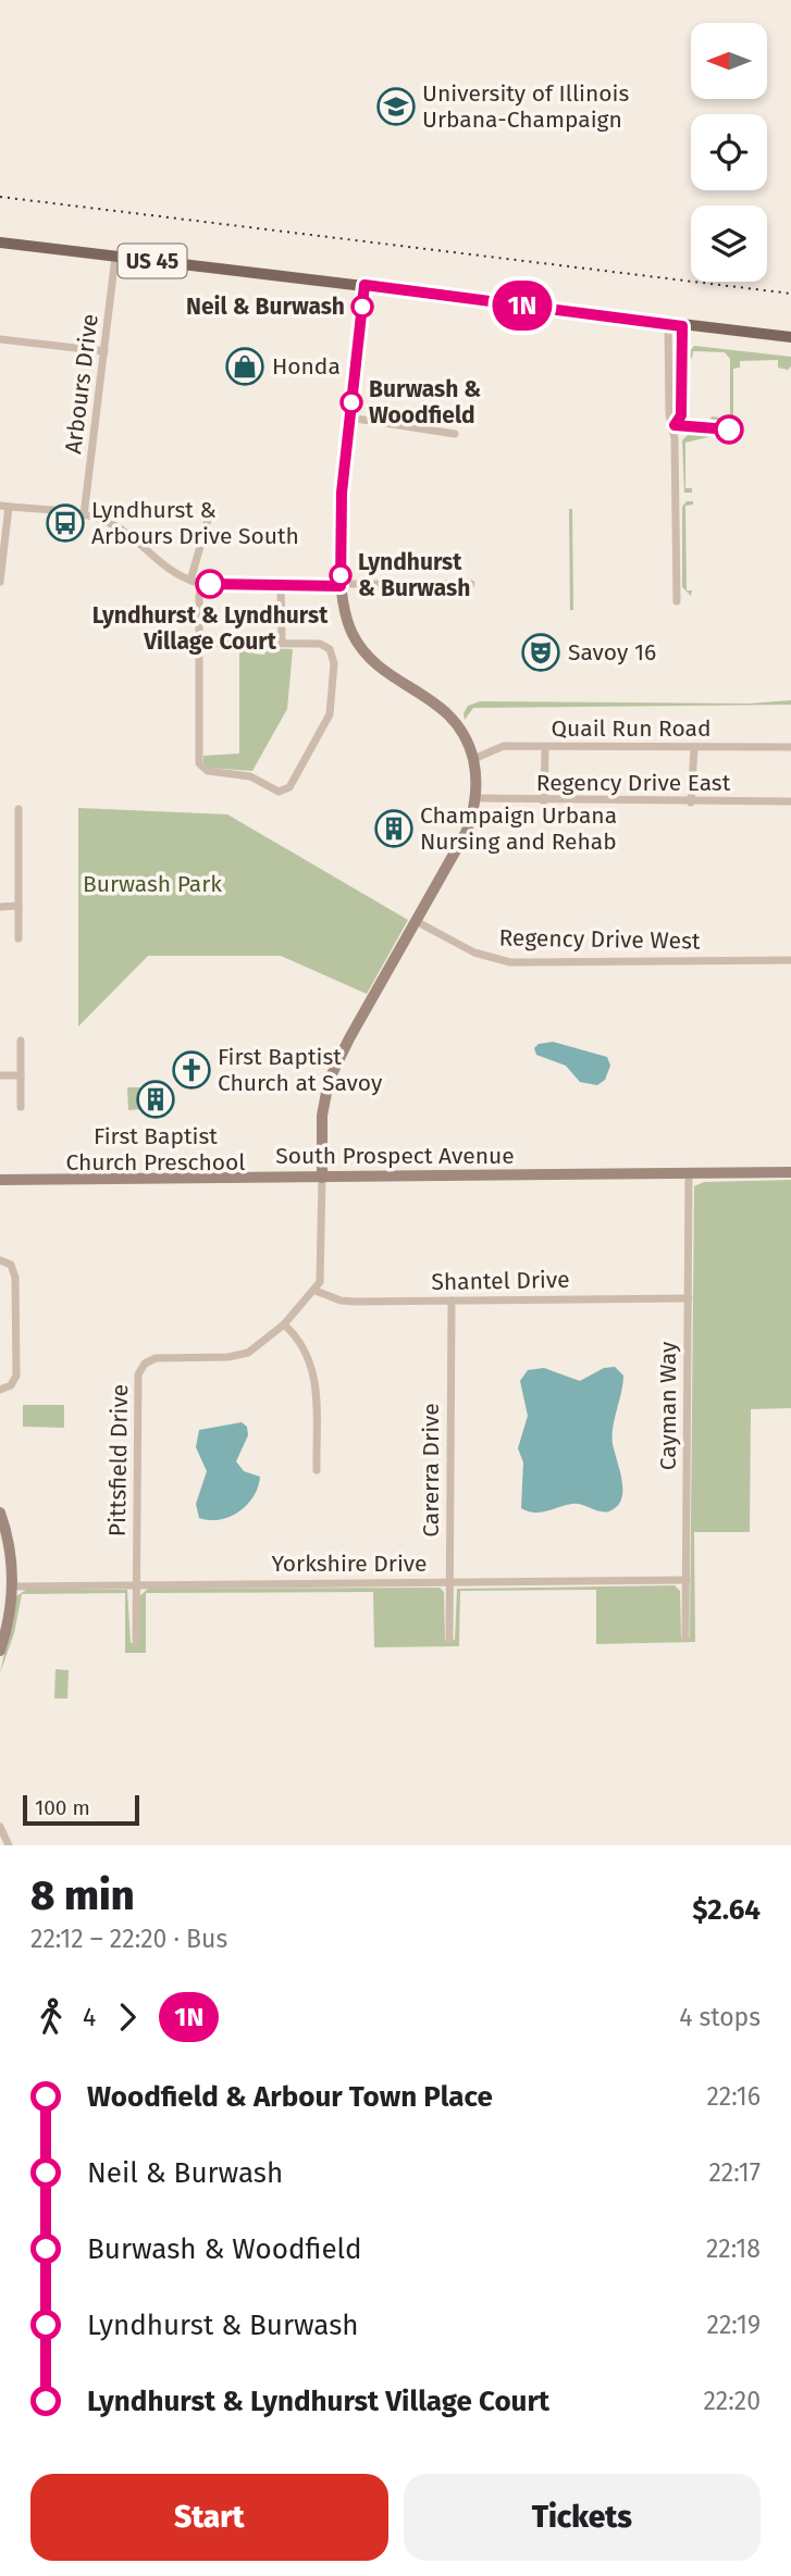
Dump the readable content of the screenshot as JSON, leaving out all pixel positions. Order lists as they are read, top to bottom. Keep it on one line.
{"streets":{"main road":["US 45"],"street":["Arbours Drive","Quail Run Road","Regency Drive East","Regency Drive West","South Prospect Avenue","Shantel Drive","Cayman Way","Pittsfield Drive","Carerra Drive","Yorkshire Drive"]},"crossings":[["US 45","Arbours Drive"],["South Prospect Avenue","Cayman Way"],["Shantel Drive","Cayman Way"],["Shantel Drive","Pittsfield Drive"],["Shantel Drive","Carerra Drive"],["Cayman Way","Yorkshire Drive"],["Pittsfield Drive","Yorkshire Drive"],["Carerra Drive","Yorkshire Drive"]],"parks":["Burwash Park"],"places":{"school or university":["University of Illinois Urbana-Champaign"],"other":["Neil & Burwash","Burwash & Woodfield","Lyndhurst & Burwash","Lyndhurst & Lyndhurst Village Court"],"shop":["Honda"],"bus stop":["Lyndhurst & Arbours Drive South"],"theatre":["Savoy 16"],"building":["Champaign Urbana Nursing and Rehab","First Baptist Church Preschool"],"church":["First Baptist Church at Savoy"]},"lines":["bus line 1N"],"scale_bar":"100 m","north":"left","page":{"on_map":"1N","scale":"100 m","heading":["8 min","22:12 – 22:20 · Bus","$2.64"],"legs":["4","1N","4 stops"],"list":[{"name":"Woodfield & Arbour Town Place","value":"22:16"},{"name":"Neil & Burwash","value":"22:17"},{"name":"Burwash & Woodfield","value":"22:18"},{"name":"Lyndhurst & Burwash","value":"22:19"},{"name":"Lyndhurst & Lyndhurst Village Court","value":"22:20"}],"buttons":["Start","Tickets"]}}
